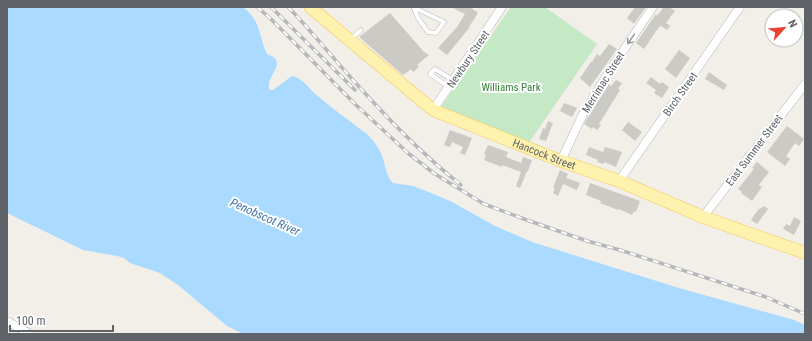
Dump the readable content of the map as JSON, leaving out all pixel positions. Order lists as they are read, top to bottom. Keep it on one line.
{"streets":{"main road":["Hancock Street"],"street":["Newbury Street","Merrimac Street","Birch Street","East Summer Street"]},"crossings":[["Newbury Street","Hancock Street"],["Merrimac Street","Hancock Street"],["Birch Street","Hancock Street"],["East Summer Street","Hancock Street"]],"one_way":["Merrimac Street"],"water":["Penobscot River"],"parks":["Williams Park"],"scale_bar":"100 m","north":"top right"}
